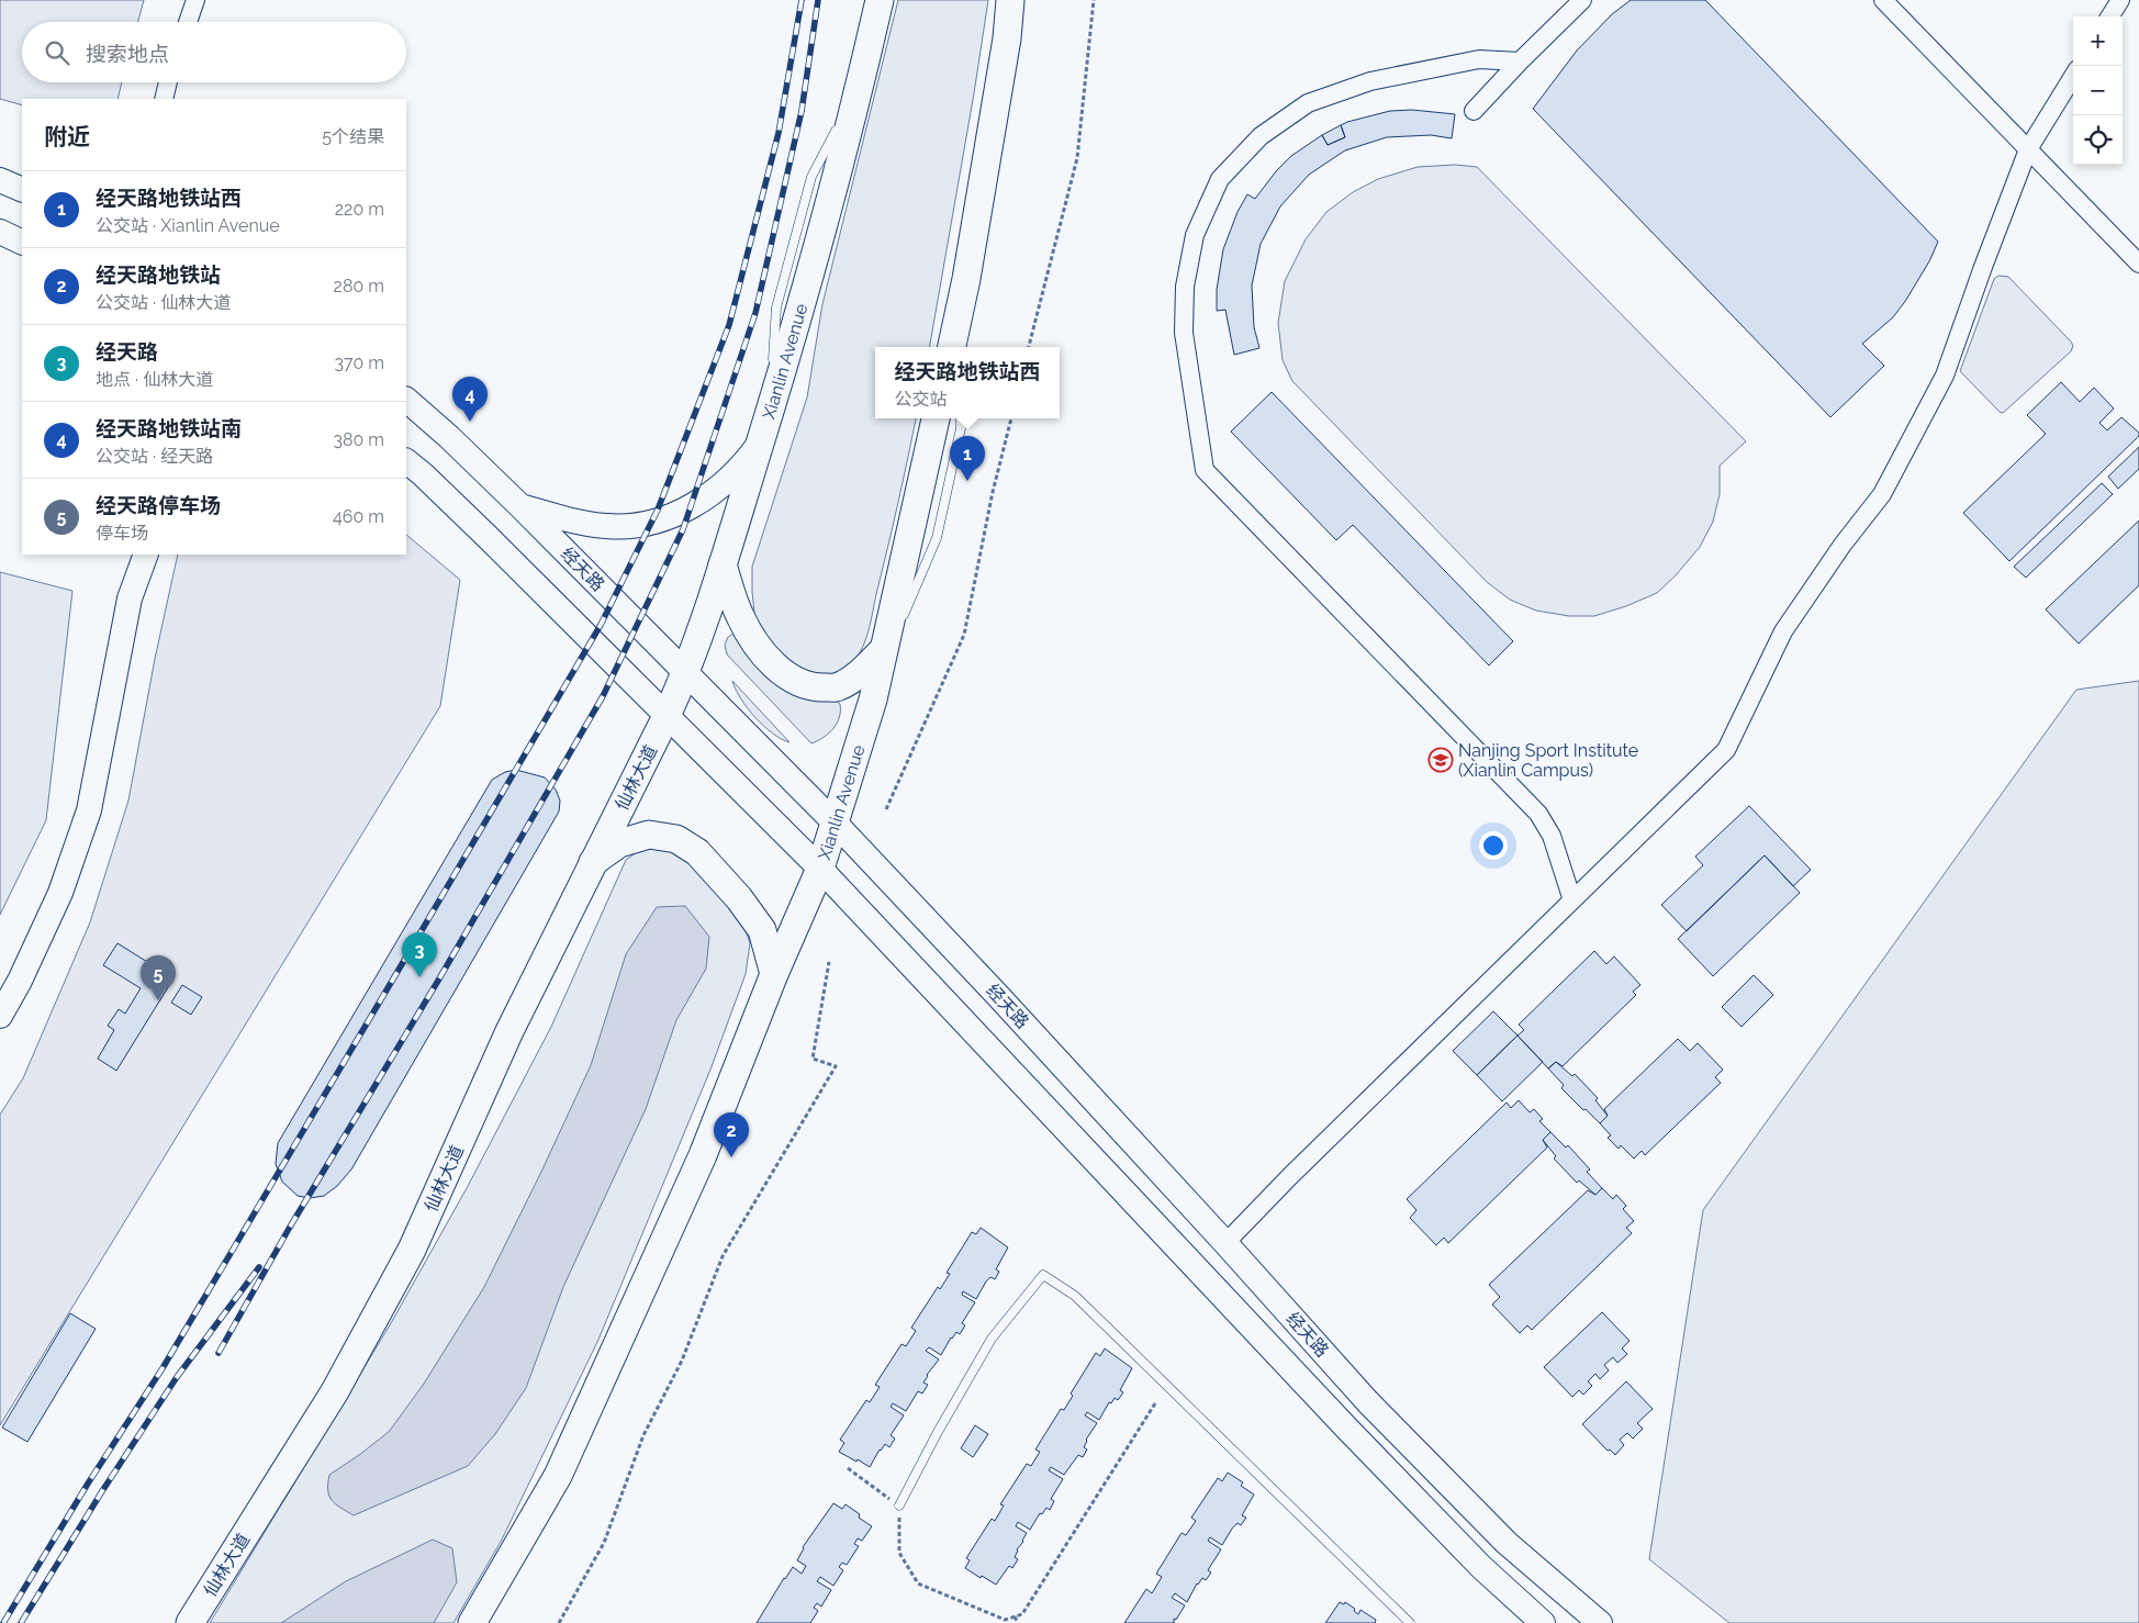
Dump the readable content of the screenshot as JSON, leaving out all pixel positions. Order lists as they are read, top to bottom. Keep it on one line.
{"streets":{"main road":["Xianlin Avenue","经天路","仙林大道"]},"crossings":[["Xianlin Avenue","经天路"],["Xianlin Avenue","仙林大道"],["经天路","仙林大道"]],"places":{"school or university":["Nanjing Sport Institute (Xianlin Campus)"]},"page":{"map_buttons":["+","−"],"search":"搜索地点","heading":["附近","5个结果"],"list":[{"mark":"1","name":"经天路地铁站西","note":"公交站 · Xianlin Avenue","value":"220 m"},{"mark":"2","name":"经天路地铁站","note":"公交站 · 仙林大道","value":"280 m"},{"mark":"3","name":"经天路","note":"地点 · 仙林大道","value":"370 m"},{"mark":"4","name":"经天路地铁站南","note":"公交站 · 经天路","value":"380 m"},{"mark":"5","name":"经天路停车场","note":"停车场","value":"460 m"}],"popup":["经天路地铁站西","公交站"],"pins":["4","1","3","5","2"]}}
